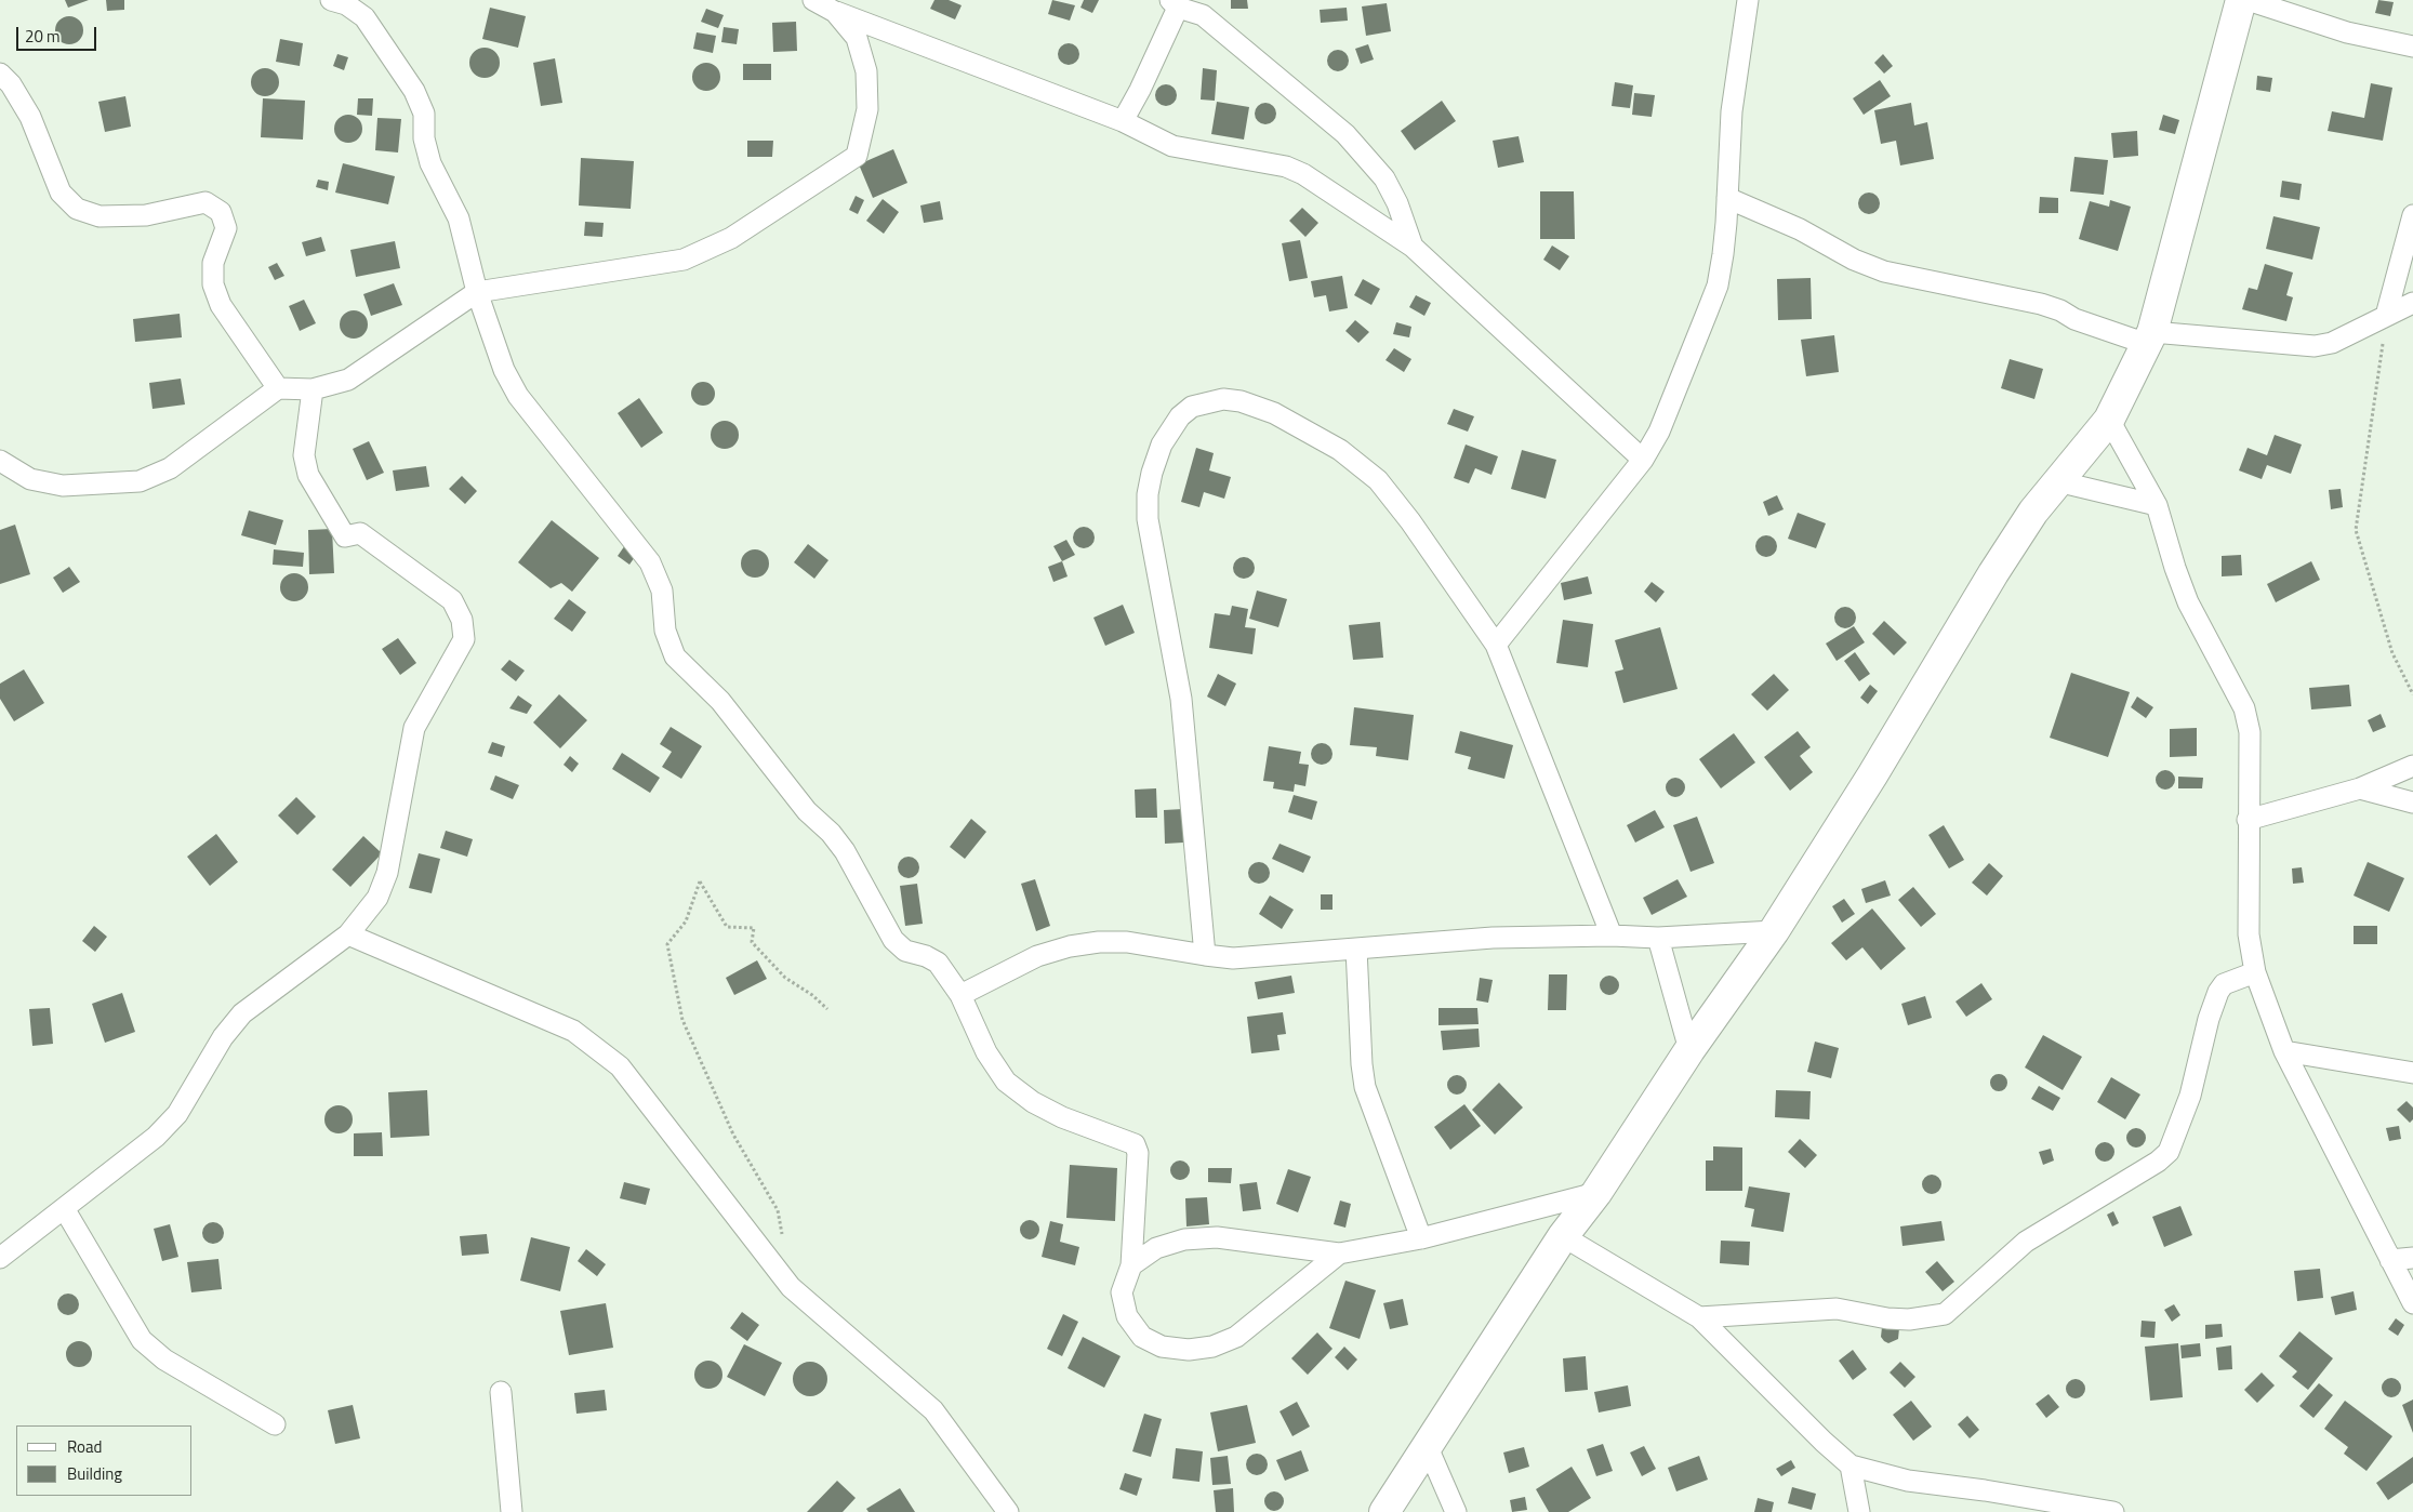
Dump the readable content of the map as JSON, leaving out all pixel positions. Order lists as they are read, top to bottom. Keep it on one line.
{"legend":["Road","Building"],"scale_bar":"20 m"}
